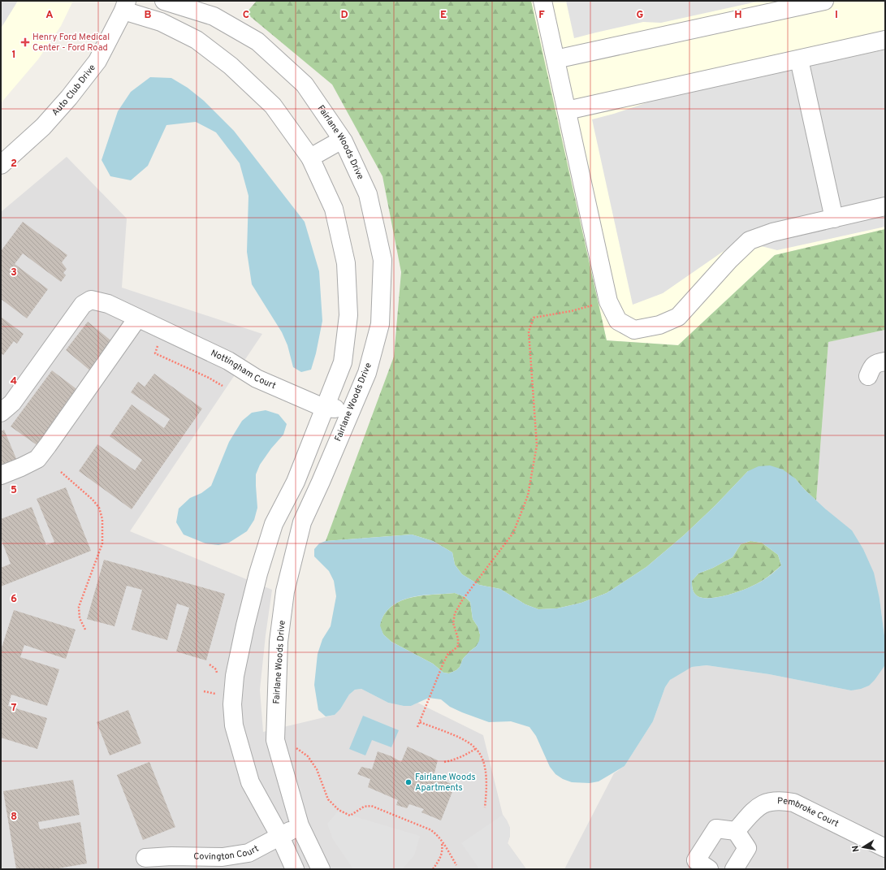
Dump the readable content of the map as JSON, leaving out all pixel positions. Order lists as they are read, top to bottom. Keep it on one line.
{"streets":{"street":["Auto Club Drive","Fairlane Woods Drive","Nottingham Court","Pembroke Court","Covington Court"]},"crossings":[["Fairlane Woods Drive","Nottingham Court"],["Fairlane Woods Drive","Covington Court"]],"places":{"health":["Henry Ford Medical Center - Ford Road"],"other":["Fairlane Woods Apartments"]},"north":"left","grid":{"columns":["A","B","C","D","E","F","G","H","I"],"rows":["1","2","3","4","5","6","7","8"]}}
